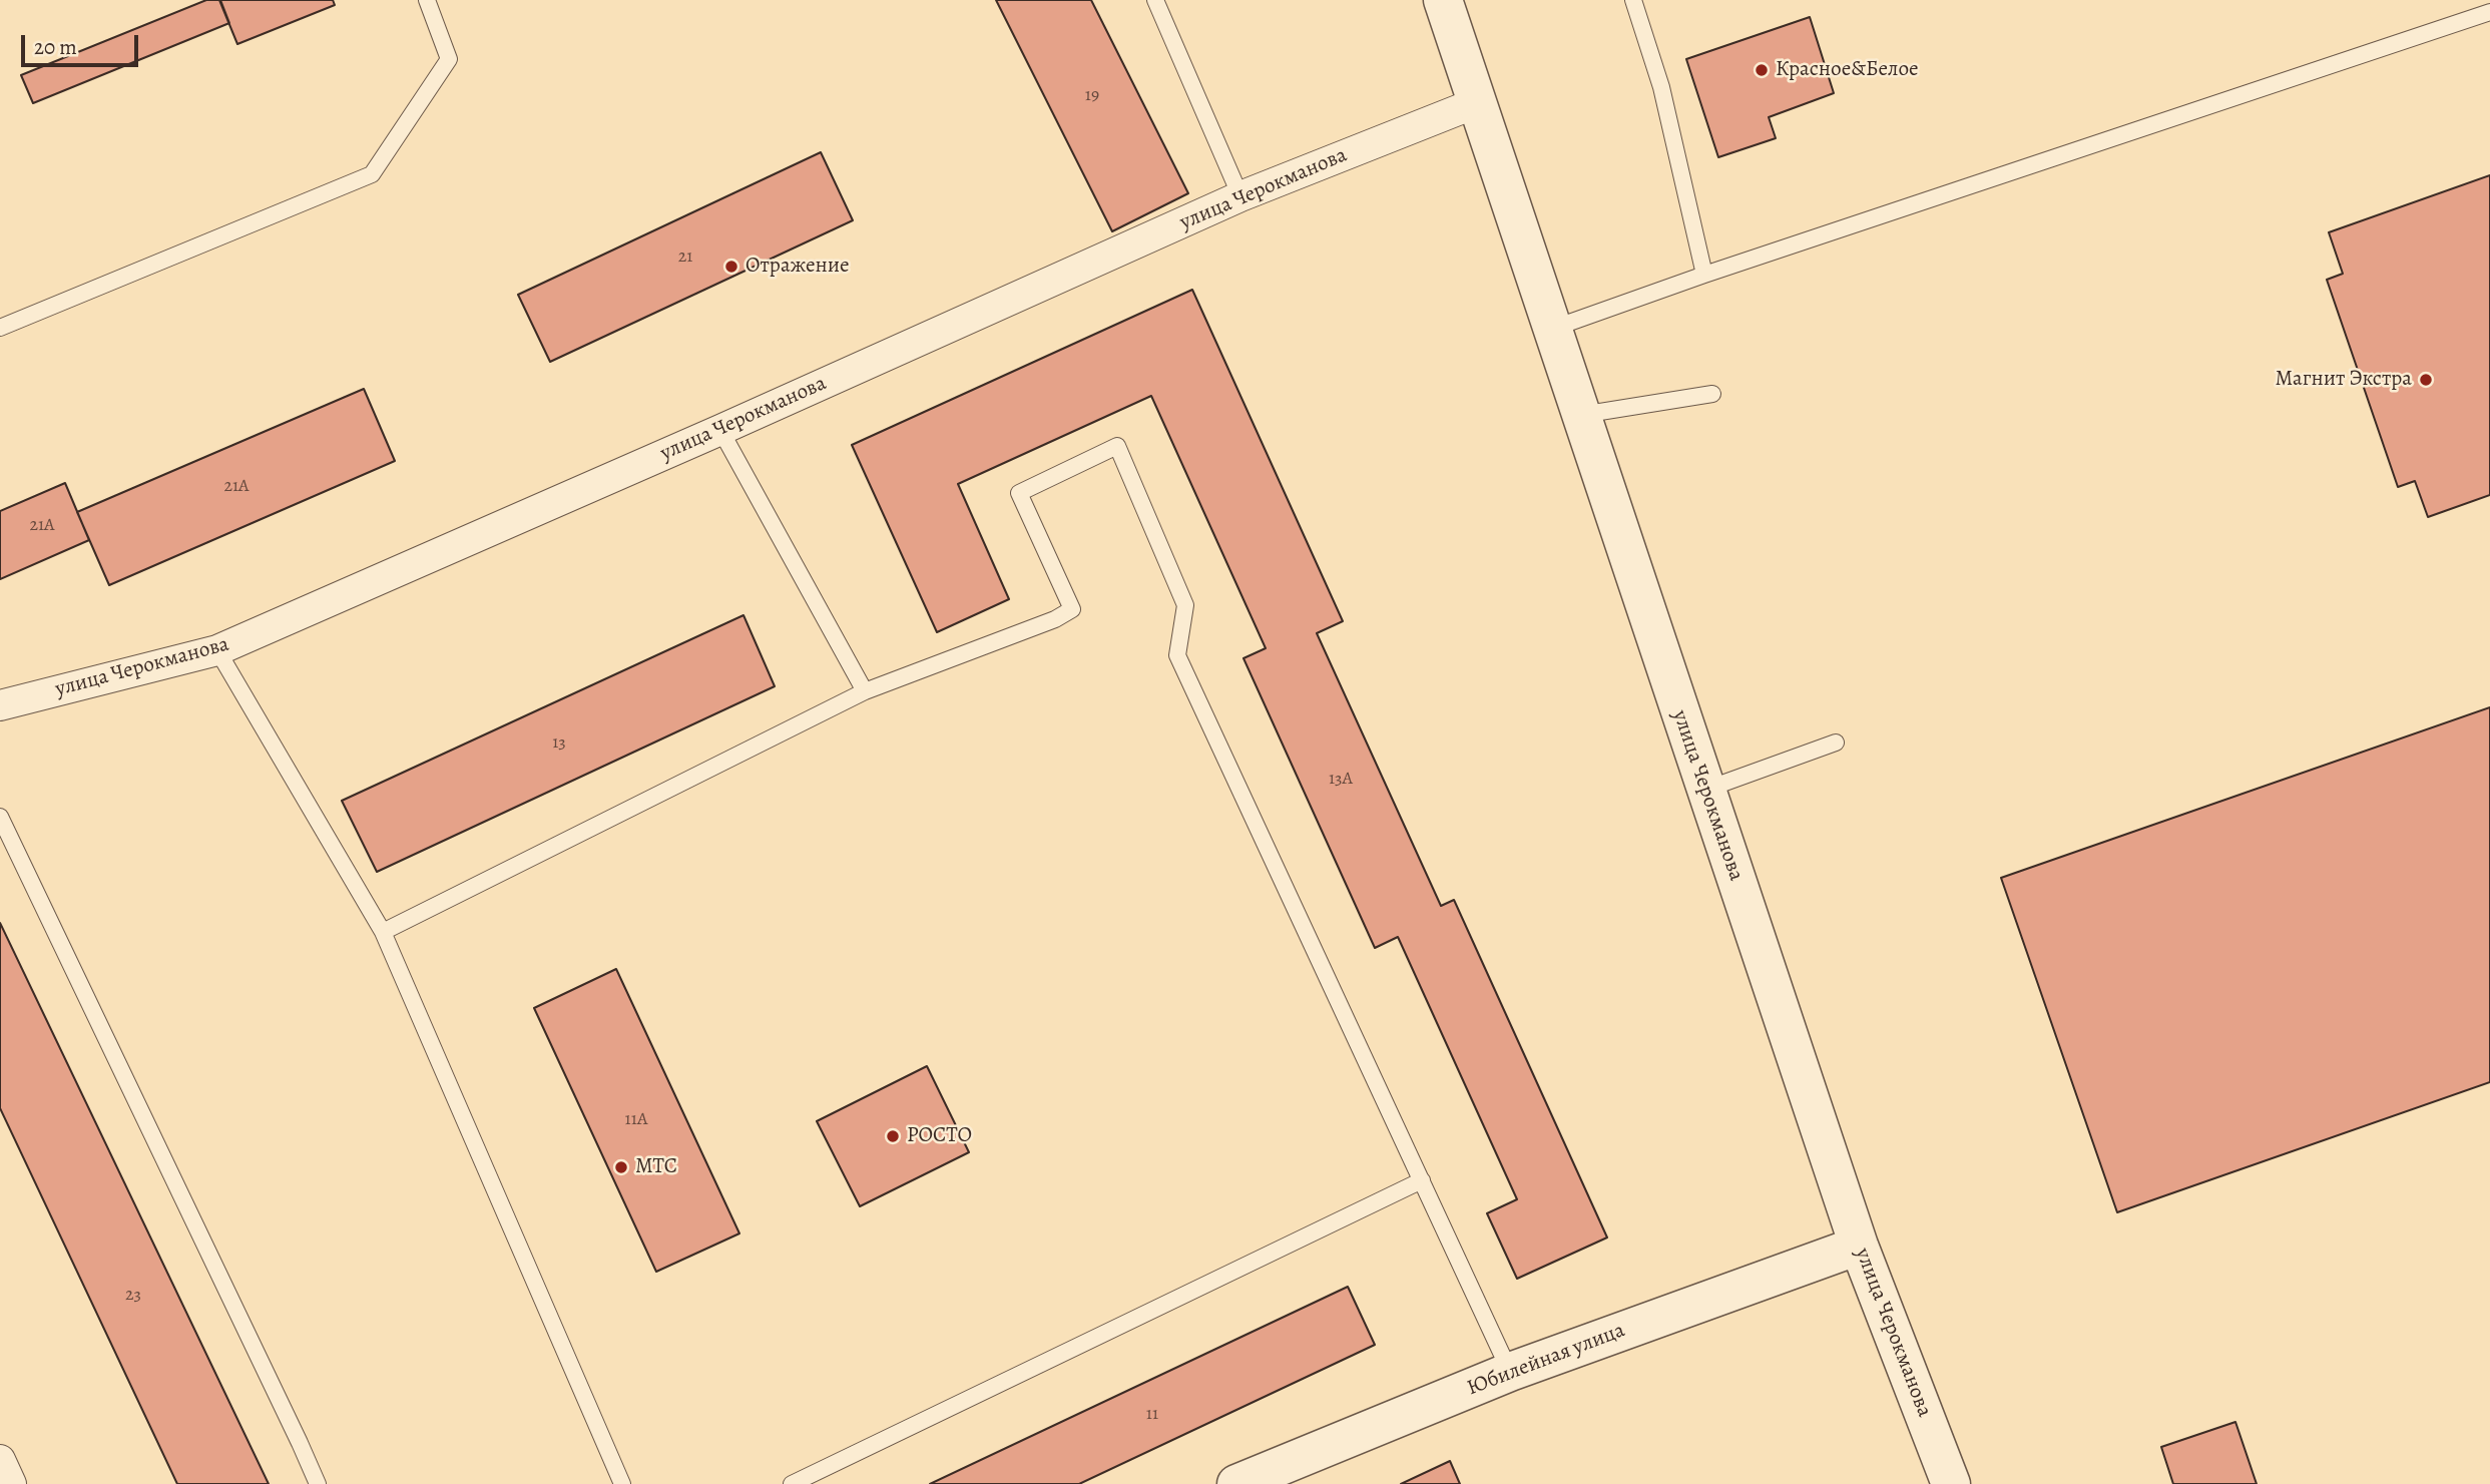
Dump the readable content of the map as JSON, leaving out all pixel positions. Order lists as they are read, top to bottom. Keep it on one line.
{"streets":{"street":["улица Черокманова","Юбилейная улица"]},"crossings":[["улица Черокманова","Юбилейная улица"]],"places":["Красное&Белое","Отражение","Магнит Экстра","РОСТО","МТС"],"house_numbers":["19","21","21А","21А","13","13А","11А","23","11"],"scale_bar":"20 m"}
